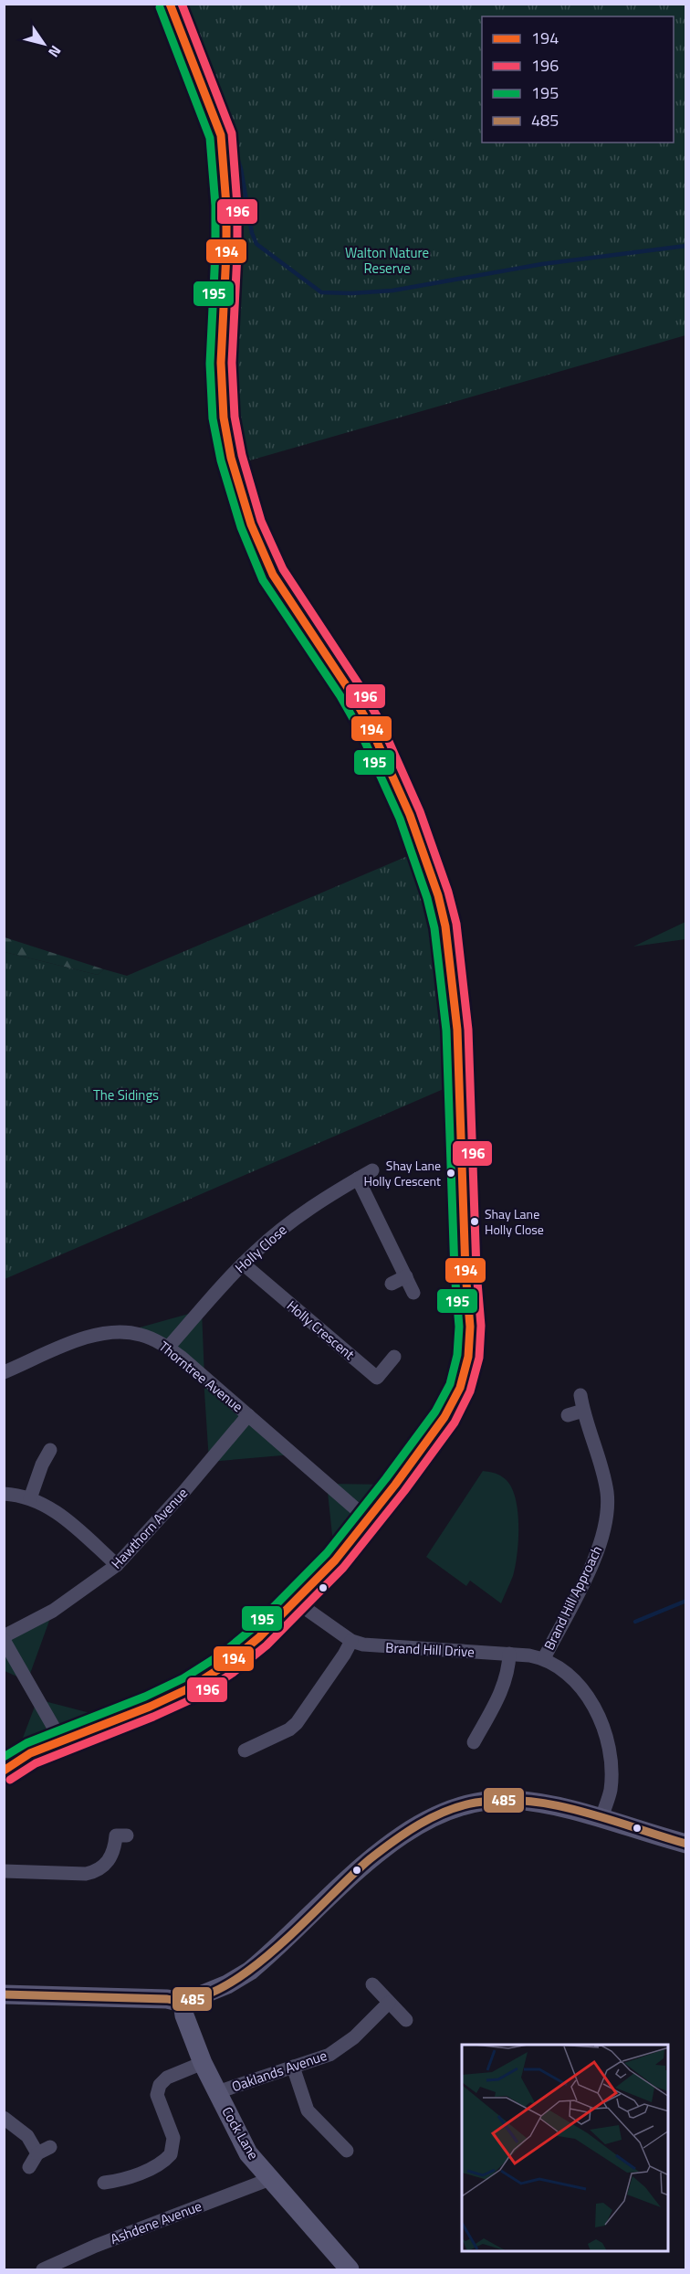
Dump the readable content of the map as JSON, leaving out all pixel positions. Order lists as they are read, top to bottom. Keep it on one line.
{"streets":{"main road":["Cock Lane"],"street":["Holly Close","Holly Crescent","Thorntree Avenue","Hawthorn Avenue","Brand Hill Approach","Brand Hill Drive","Oaklands Avenue","Ashdene Avenue"]},"crossings":[["Holly Close","Holly Crescent"],["Holly Close","Thorntree Avenue"],["Thorntree Avenue","Hawthorn Avenue"],["Brand Hill Approach","Brand Hill Drive"],["Oaklands Avenue","Cock Lane"],["Cock Lane","Ashdene Avenue"]],"parks":["Walton Nature Reserve","The Sidings"],"places":["Shay Lane Holly Crescent","Shay Lane Holly Close"],"lines":["transit line 194","transit line 196","transit line 195","transit line 485"],"legend":["194","196","195","485"],"north":"bottom right"}
